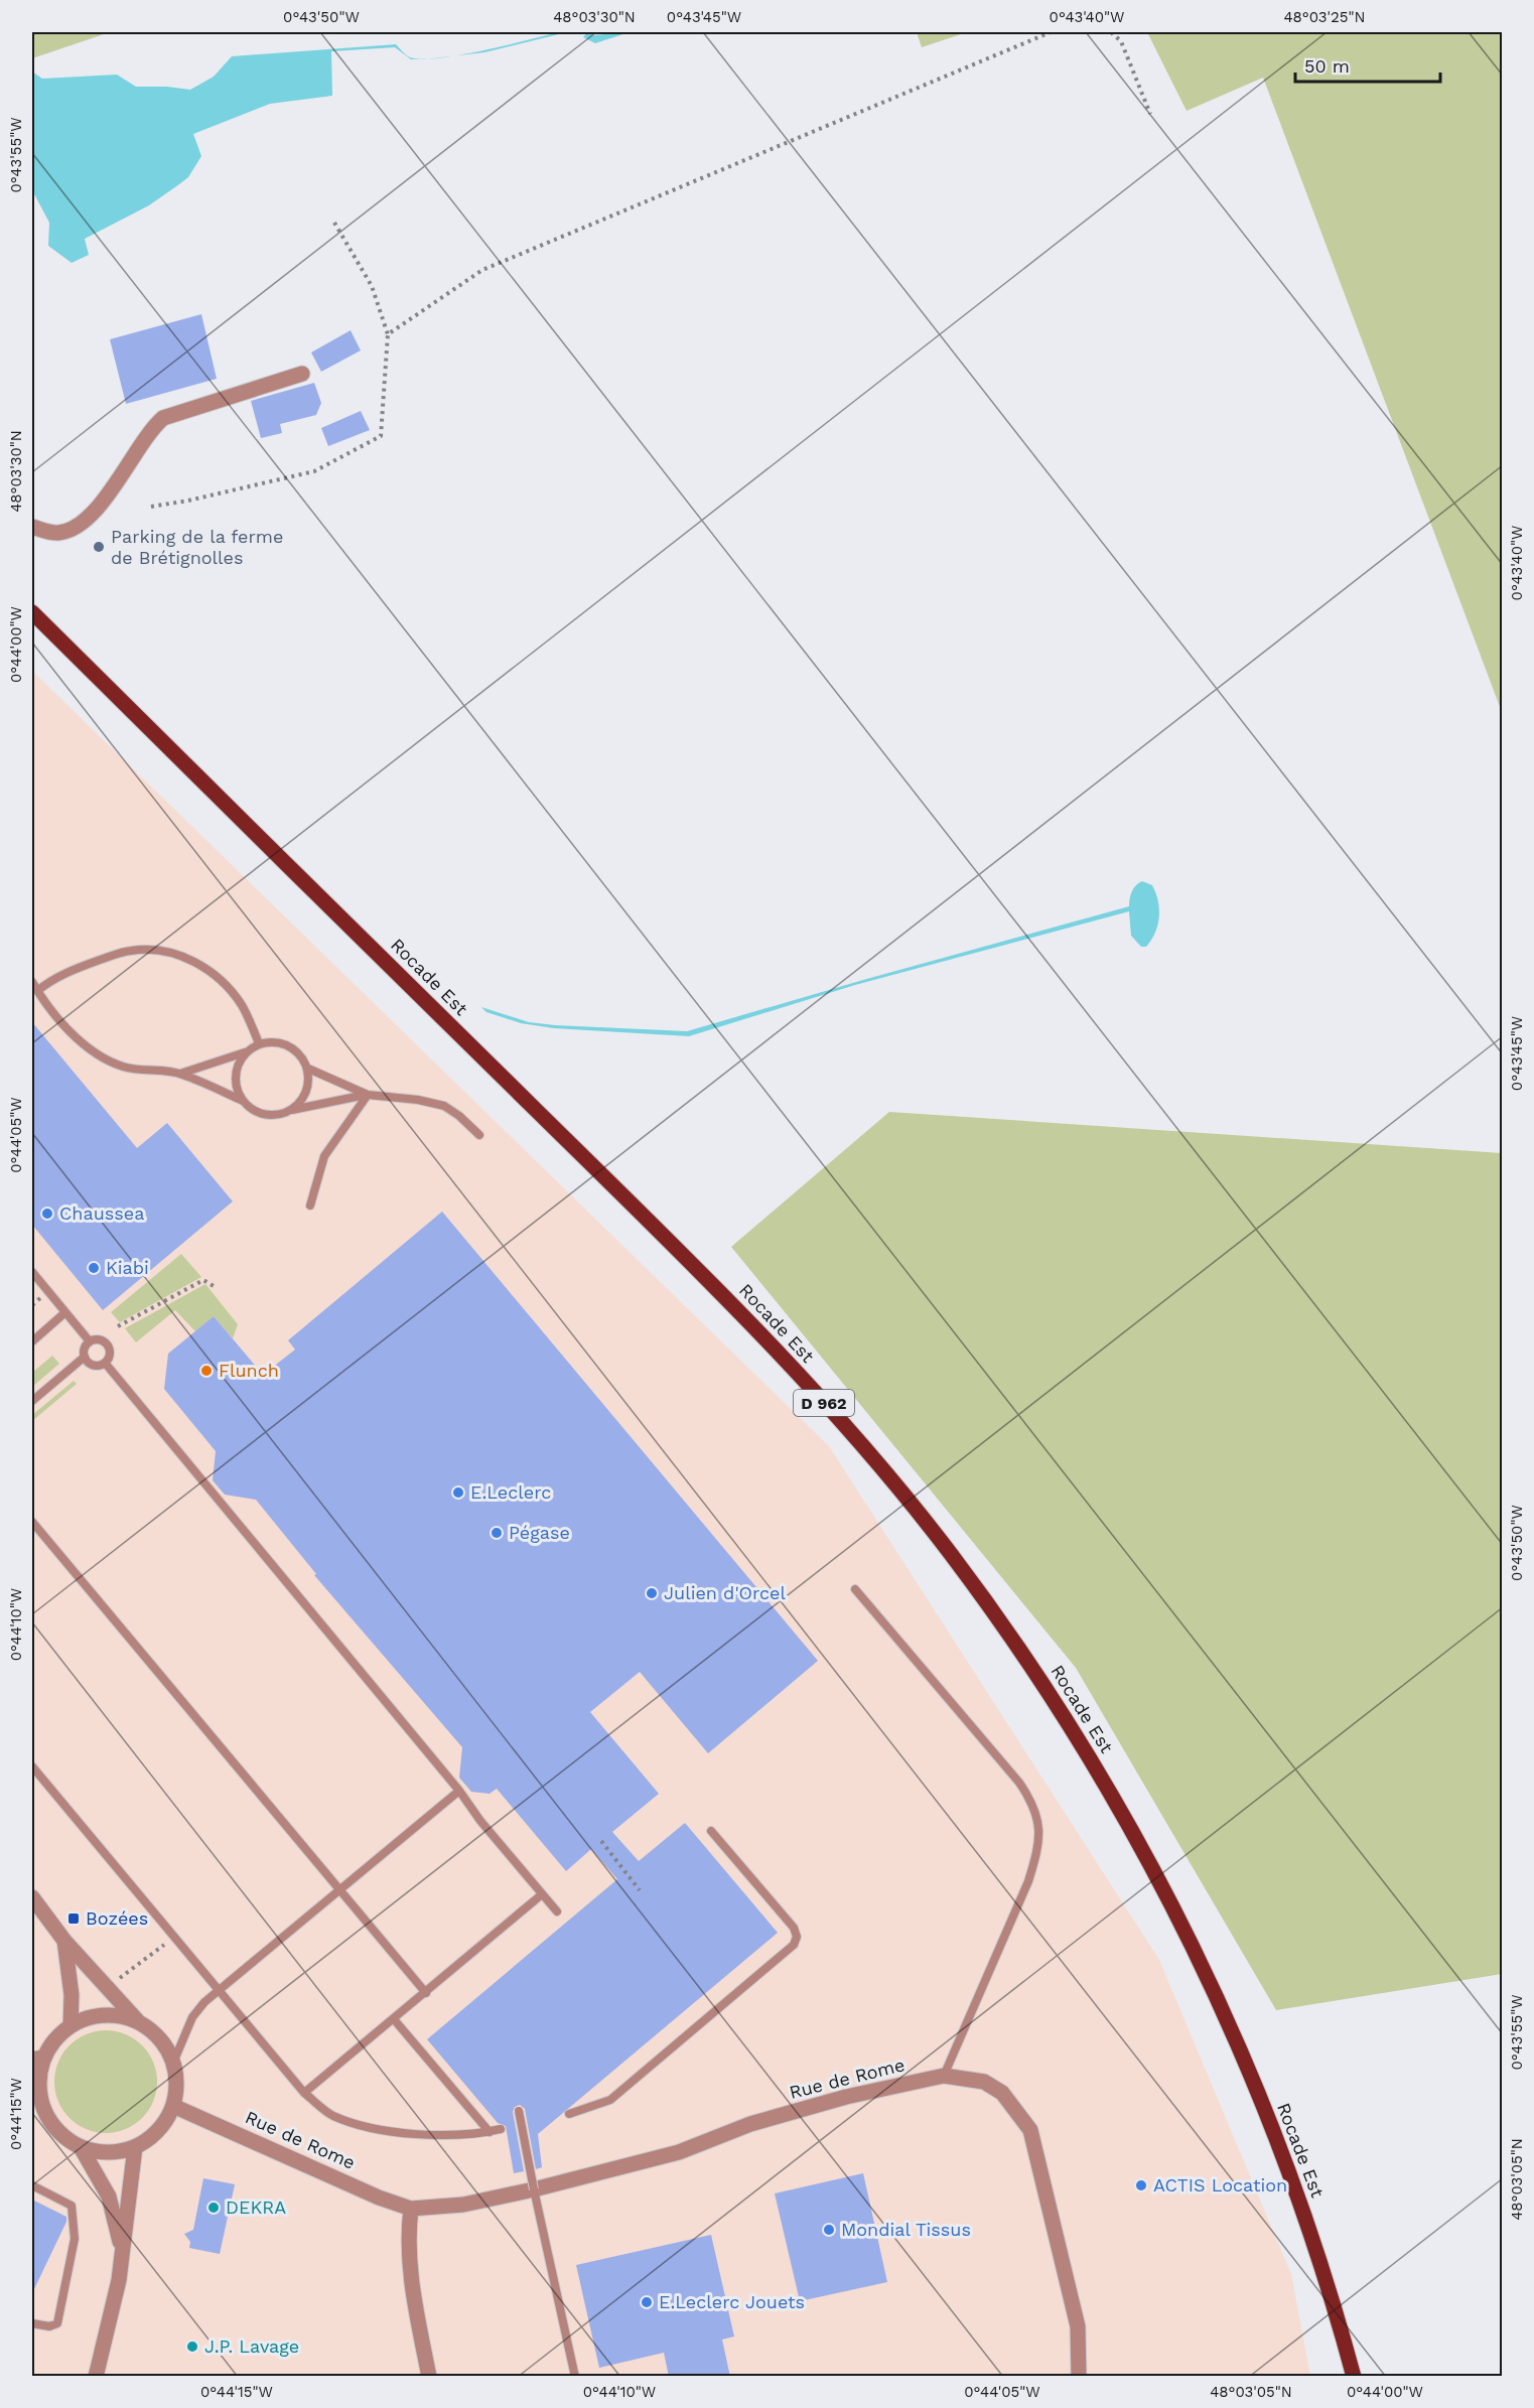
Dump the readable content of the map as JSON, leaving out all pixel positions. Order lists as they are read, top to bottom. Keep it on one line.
{"streets":{"main road":["Rocade Est","D 962"],"street":["Rue de Rome"]},"places":{"other":["Parking de la ferme de Brétignolles","Chaussea","Kiabi","Flunch","E.Leclerc","Pégase","Julien d'Orcel","ACTIS Location","DEKRA","Mondial Tissus","E.Leclerc Jouets","J.P. Lavage"],"transit":["Bozées"]},"scale_bar":"50 m","coordinates":["0°43'50\"W","48°03'30\"N","0°43'45\"W","0°43'40\"W","48°03'25\"N","0°43'55\"W","0°44'00\"W","0°44'05\"W","0°44'10\"W","0°44'15\"W","48°03'05\"N"]}
